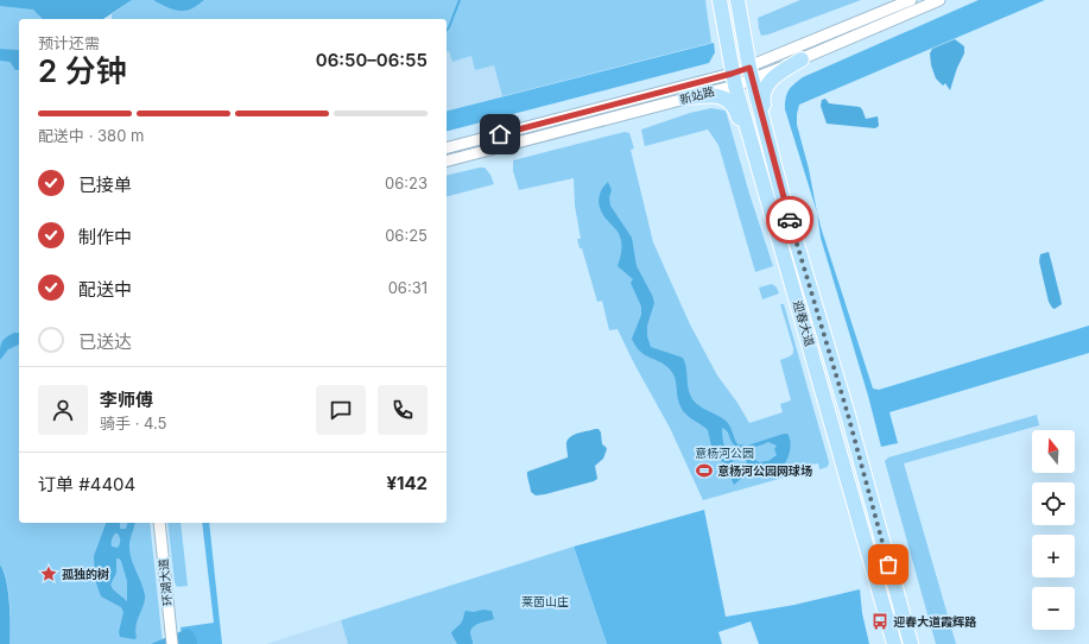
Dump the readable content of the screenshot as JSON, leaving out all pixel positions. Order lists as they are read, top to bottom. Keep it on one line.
{"streets":{"main road":["迎春大道"],"street":["新站路","环湖大道"]},"crossings":[["新站路","迎春大道"]],"parks":["意杨河公园","莱茵山庄"],"places":{"sports":["意杨河公园网球场"],"place":["孤独的树"],"bus stop":["迎春大道霞辉路"]},"north":"top","page":{"heading":["2 分钟","预计还需","06:50–06:55"],"panel":["李师傅","骑手 · 4.5","订单 #4404","¥142"],"bar":"配送中 · 380 m","list":[["已接单","06:23"],["制作中","06:25"],["配送中","06:31"],"已送达"],"map_buttons":["+","−"]}}
